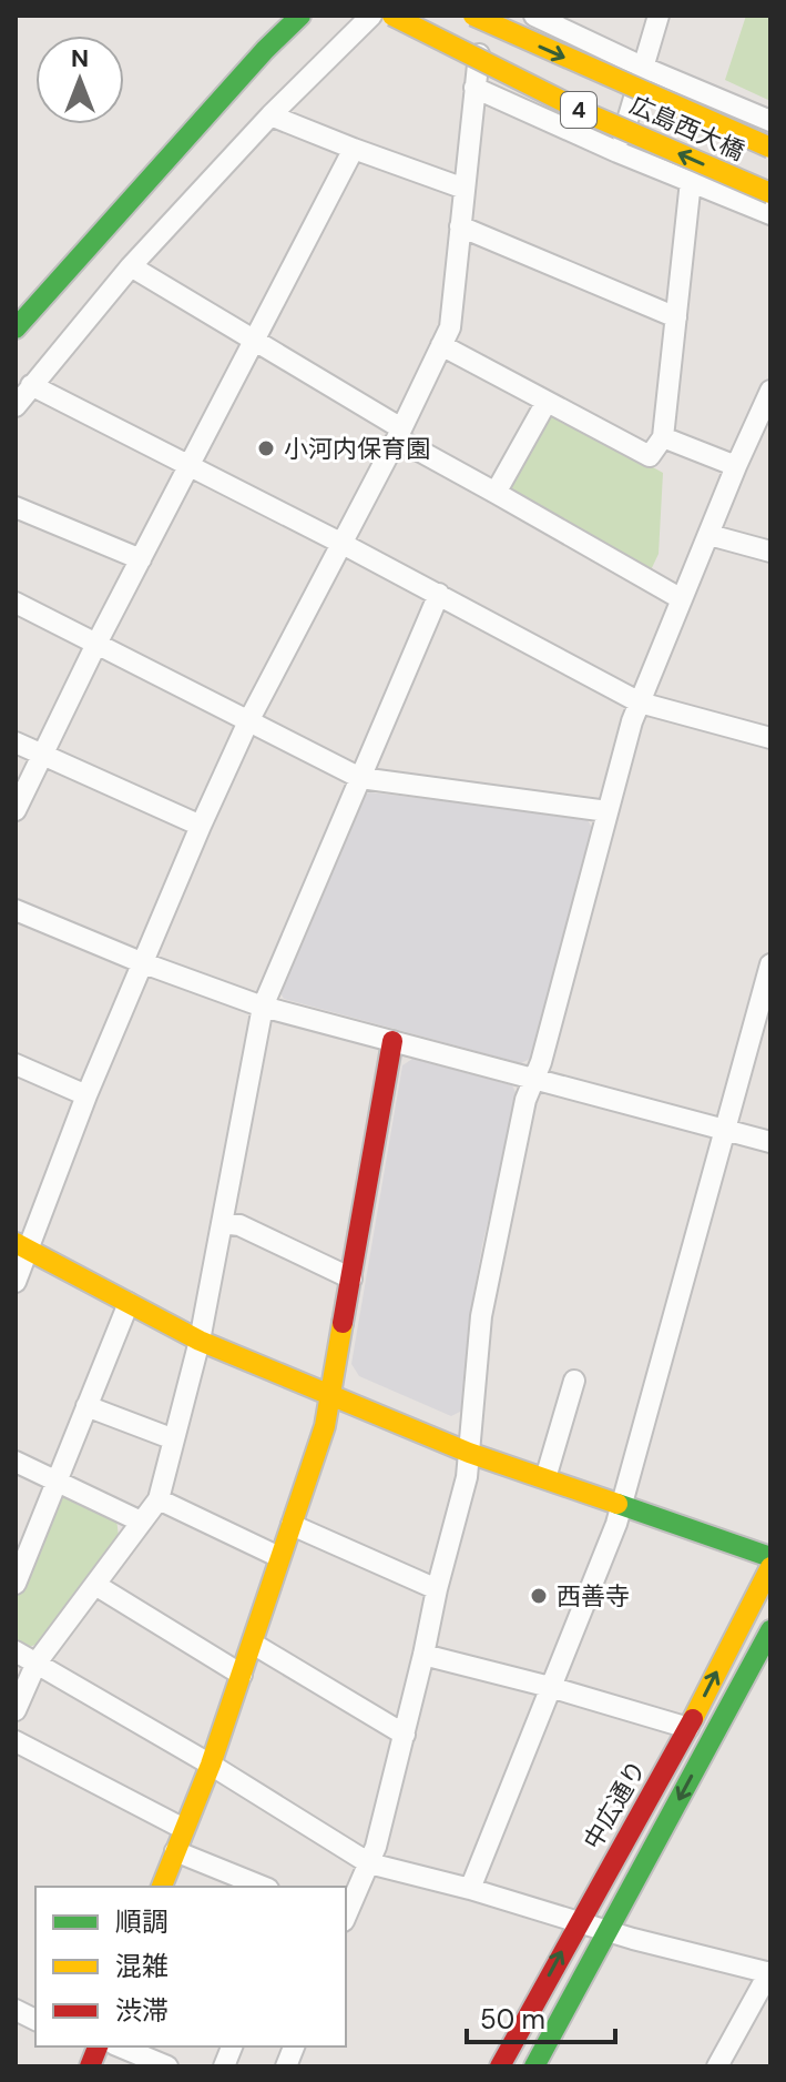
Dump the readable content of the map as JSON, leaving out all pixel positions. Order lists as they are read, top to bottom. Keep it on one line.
{"streets":{"main road":["4","広島西大橋","中広通り"]},"places":["小河内保育園","西善寺"],"legend":["順調","混雑","渋滞"],"scale_bar":"50 m","north":"top"}
